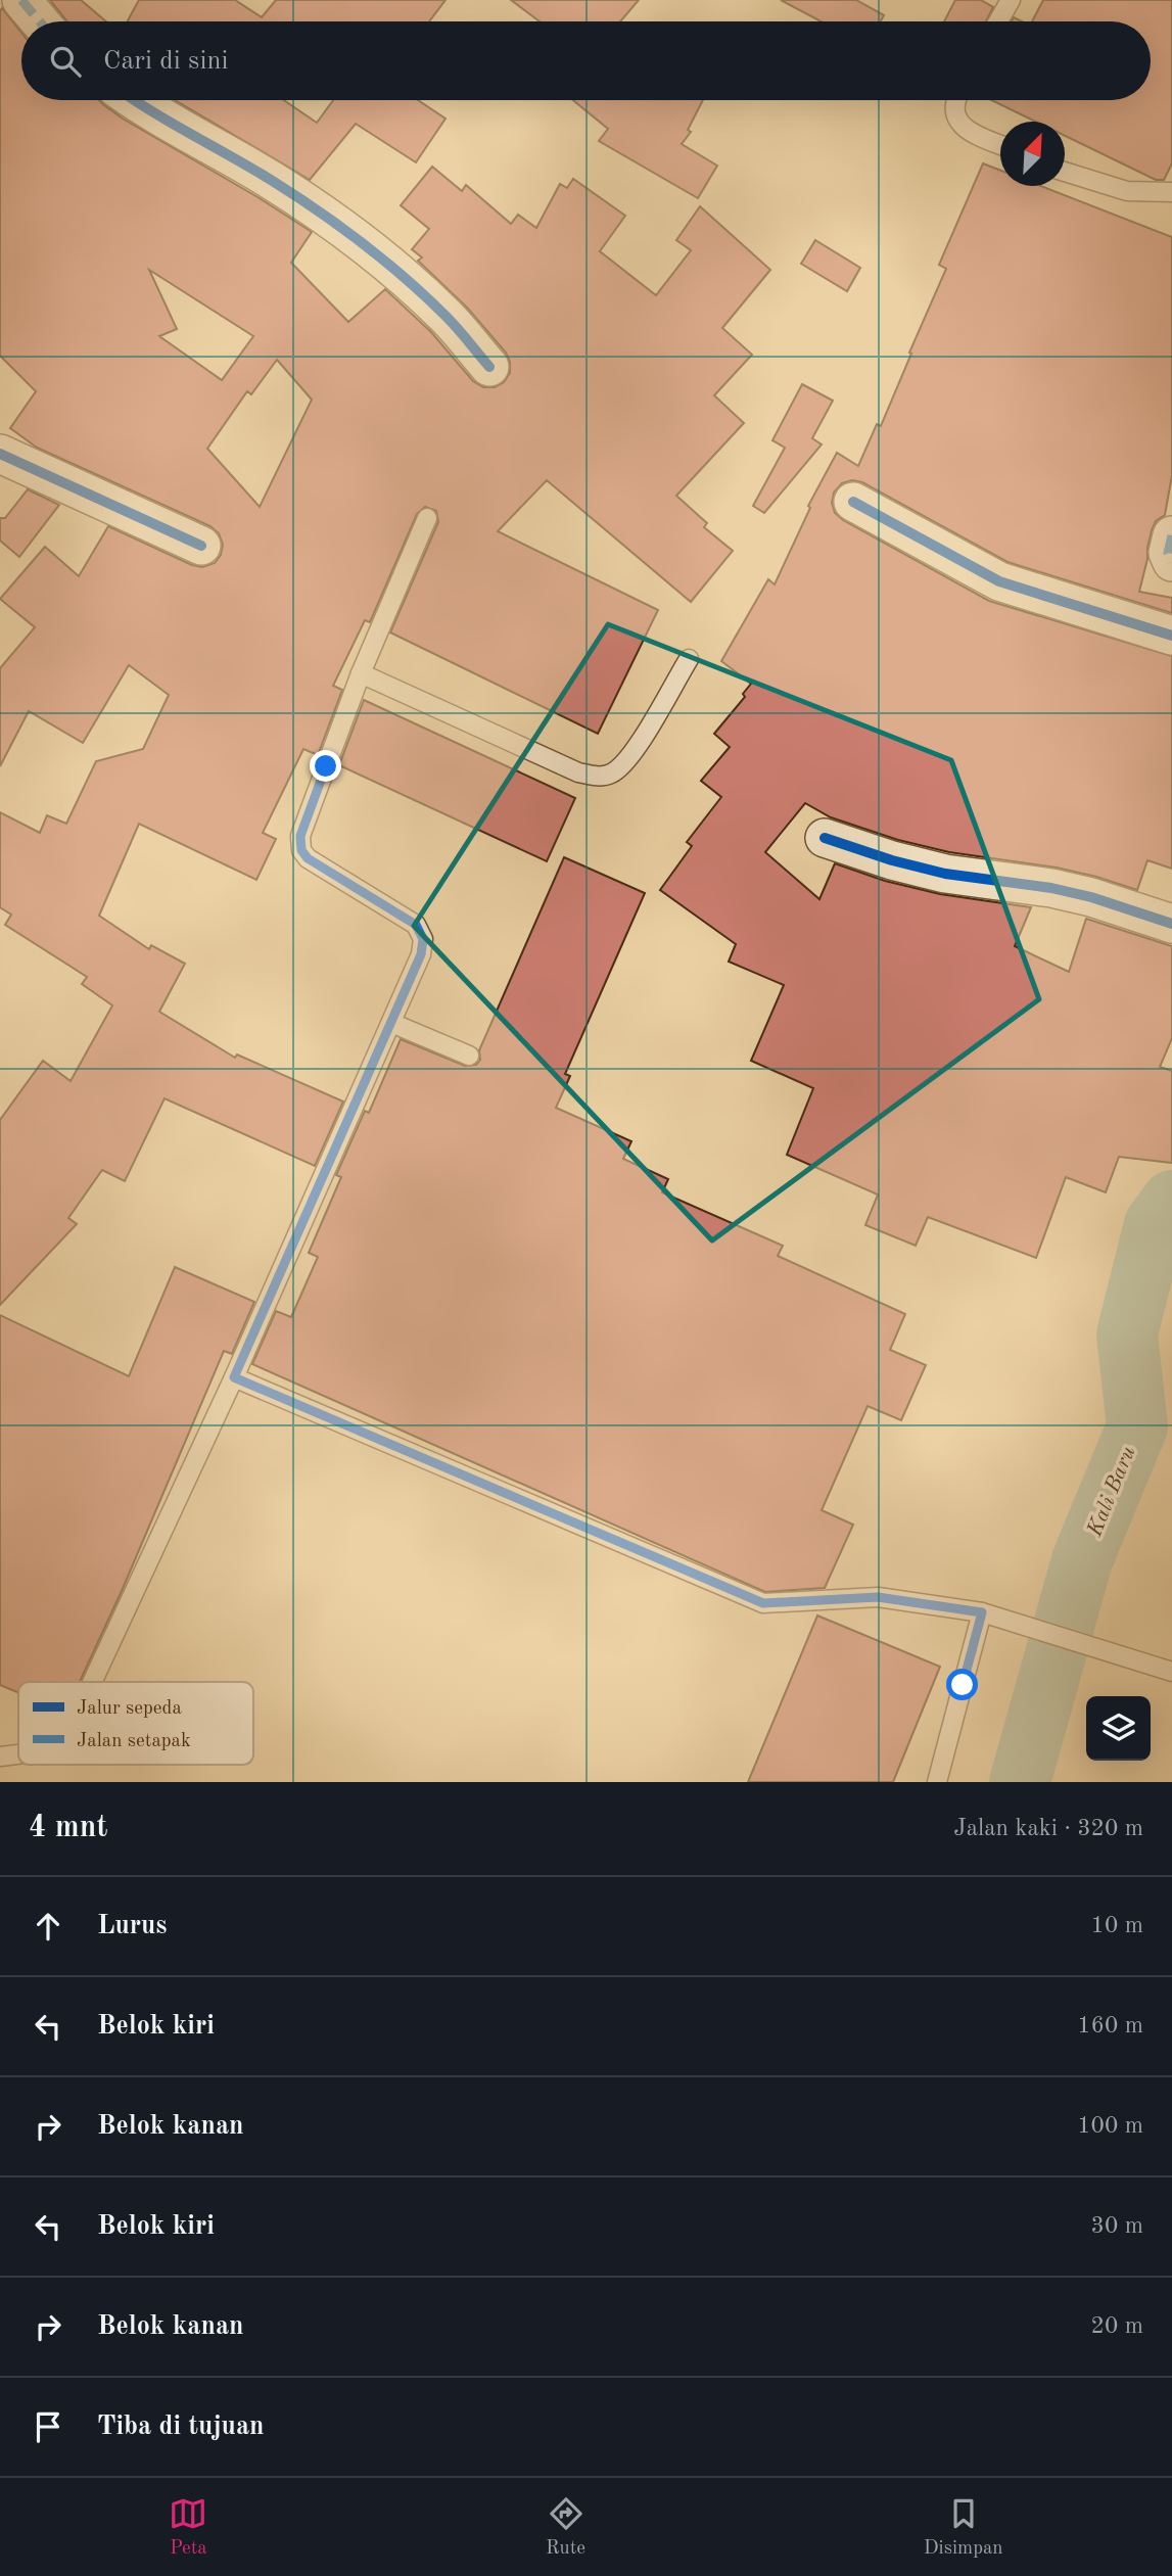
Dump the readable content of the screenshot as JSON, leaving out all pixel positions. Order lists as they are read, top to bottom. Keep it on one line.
{"water":["Kali Baru"],"legend":["Jalur sepeda","Jalan setapak"],"north":"top right","page":{"search":"Cari di sini","heading":["4 mnt","Jalan kaki · 320 m"],"list":[["Lurus","10 m"],["Belok kiri","160 m"],["Belok kanan","100 m"],["Belok kiri","30 m"],["Belok kanan","20 m"],"Tiba di tujuan"],"nav":["Peta","Rute","Disimpan"]}}
